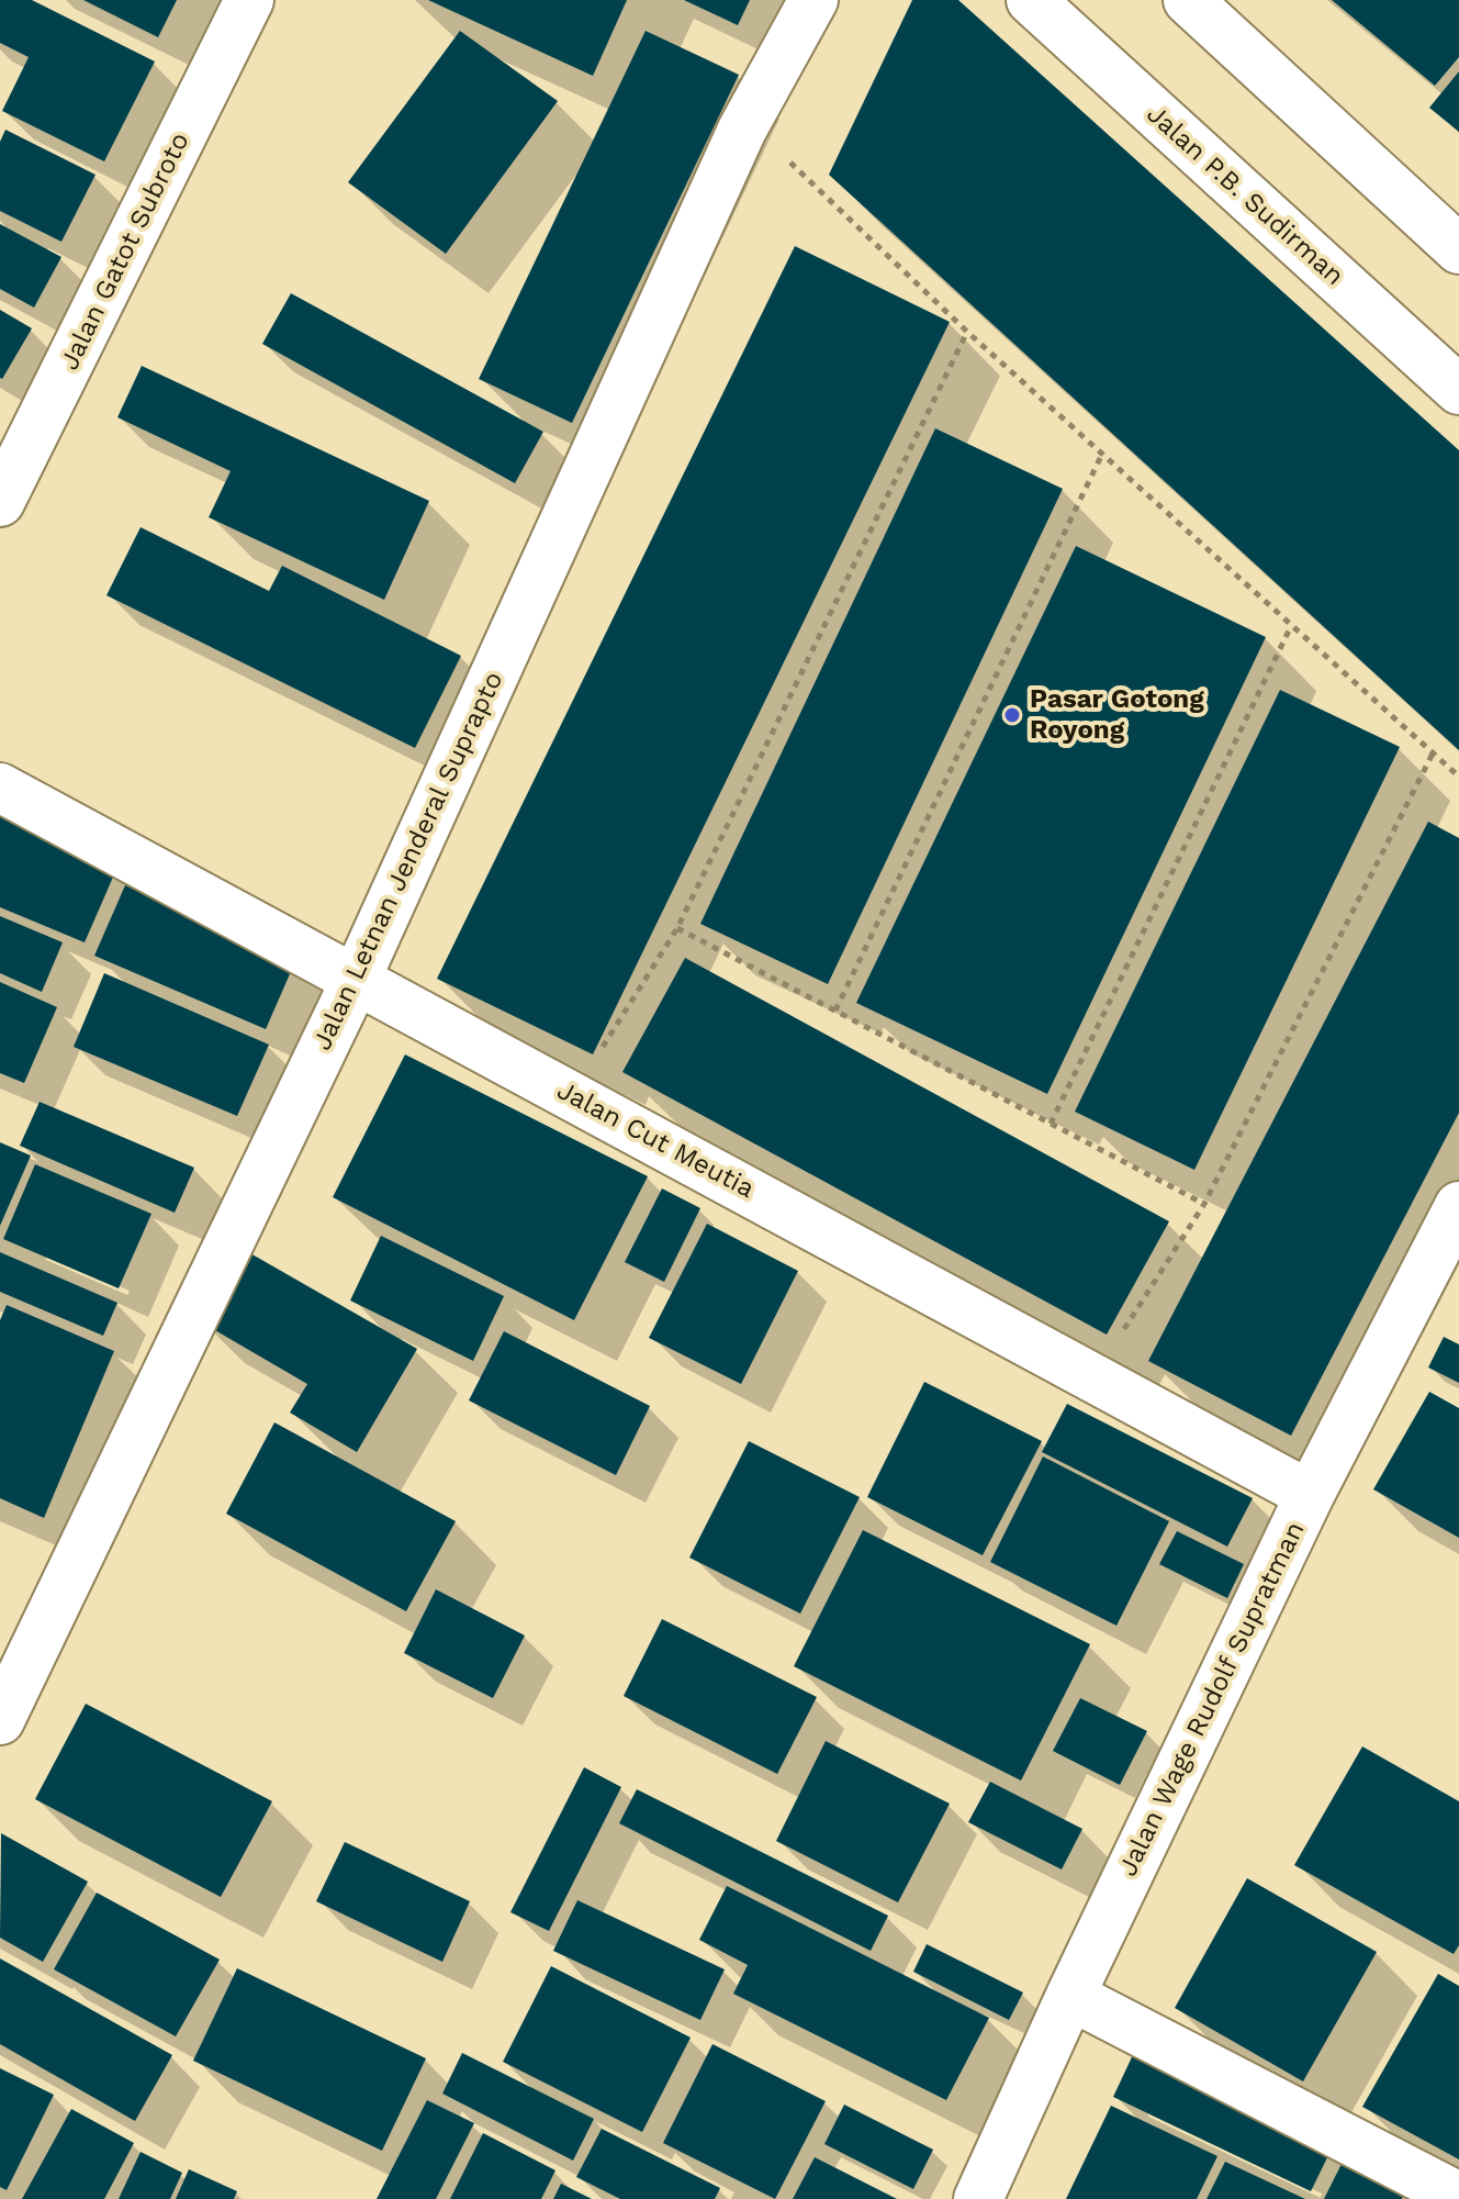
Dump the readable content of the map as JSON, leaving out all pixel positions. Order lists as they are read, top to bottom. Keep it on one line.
{"streets":{"street":["Jalan P.B. Sudirman","Jalan Gatot Subroto","Jalan Letnan Jenderal Suprapto","Jalan Cut Meutia","Jalan Wage Rudolf Supratman"]},"crossings":[["Jalan Letnan Jenderal Suprapto","Jalan Cut Meutia"],["Jalan Cut Meutia","Jalan Wage Rudolf Supratman"]],"places":["Pasar Gotong Royong"]}
